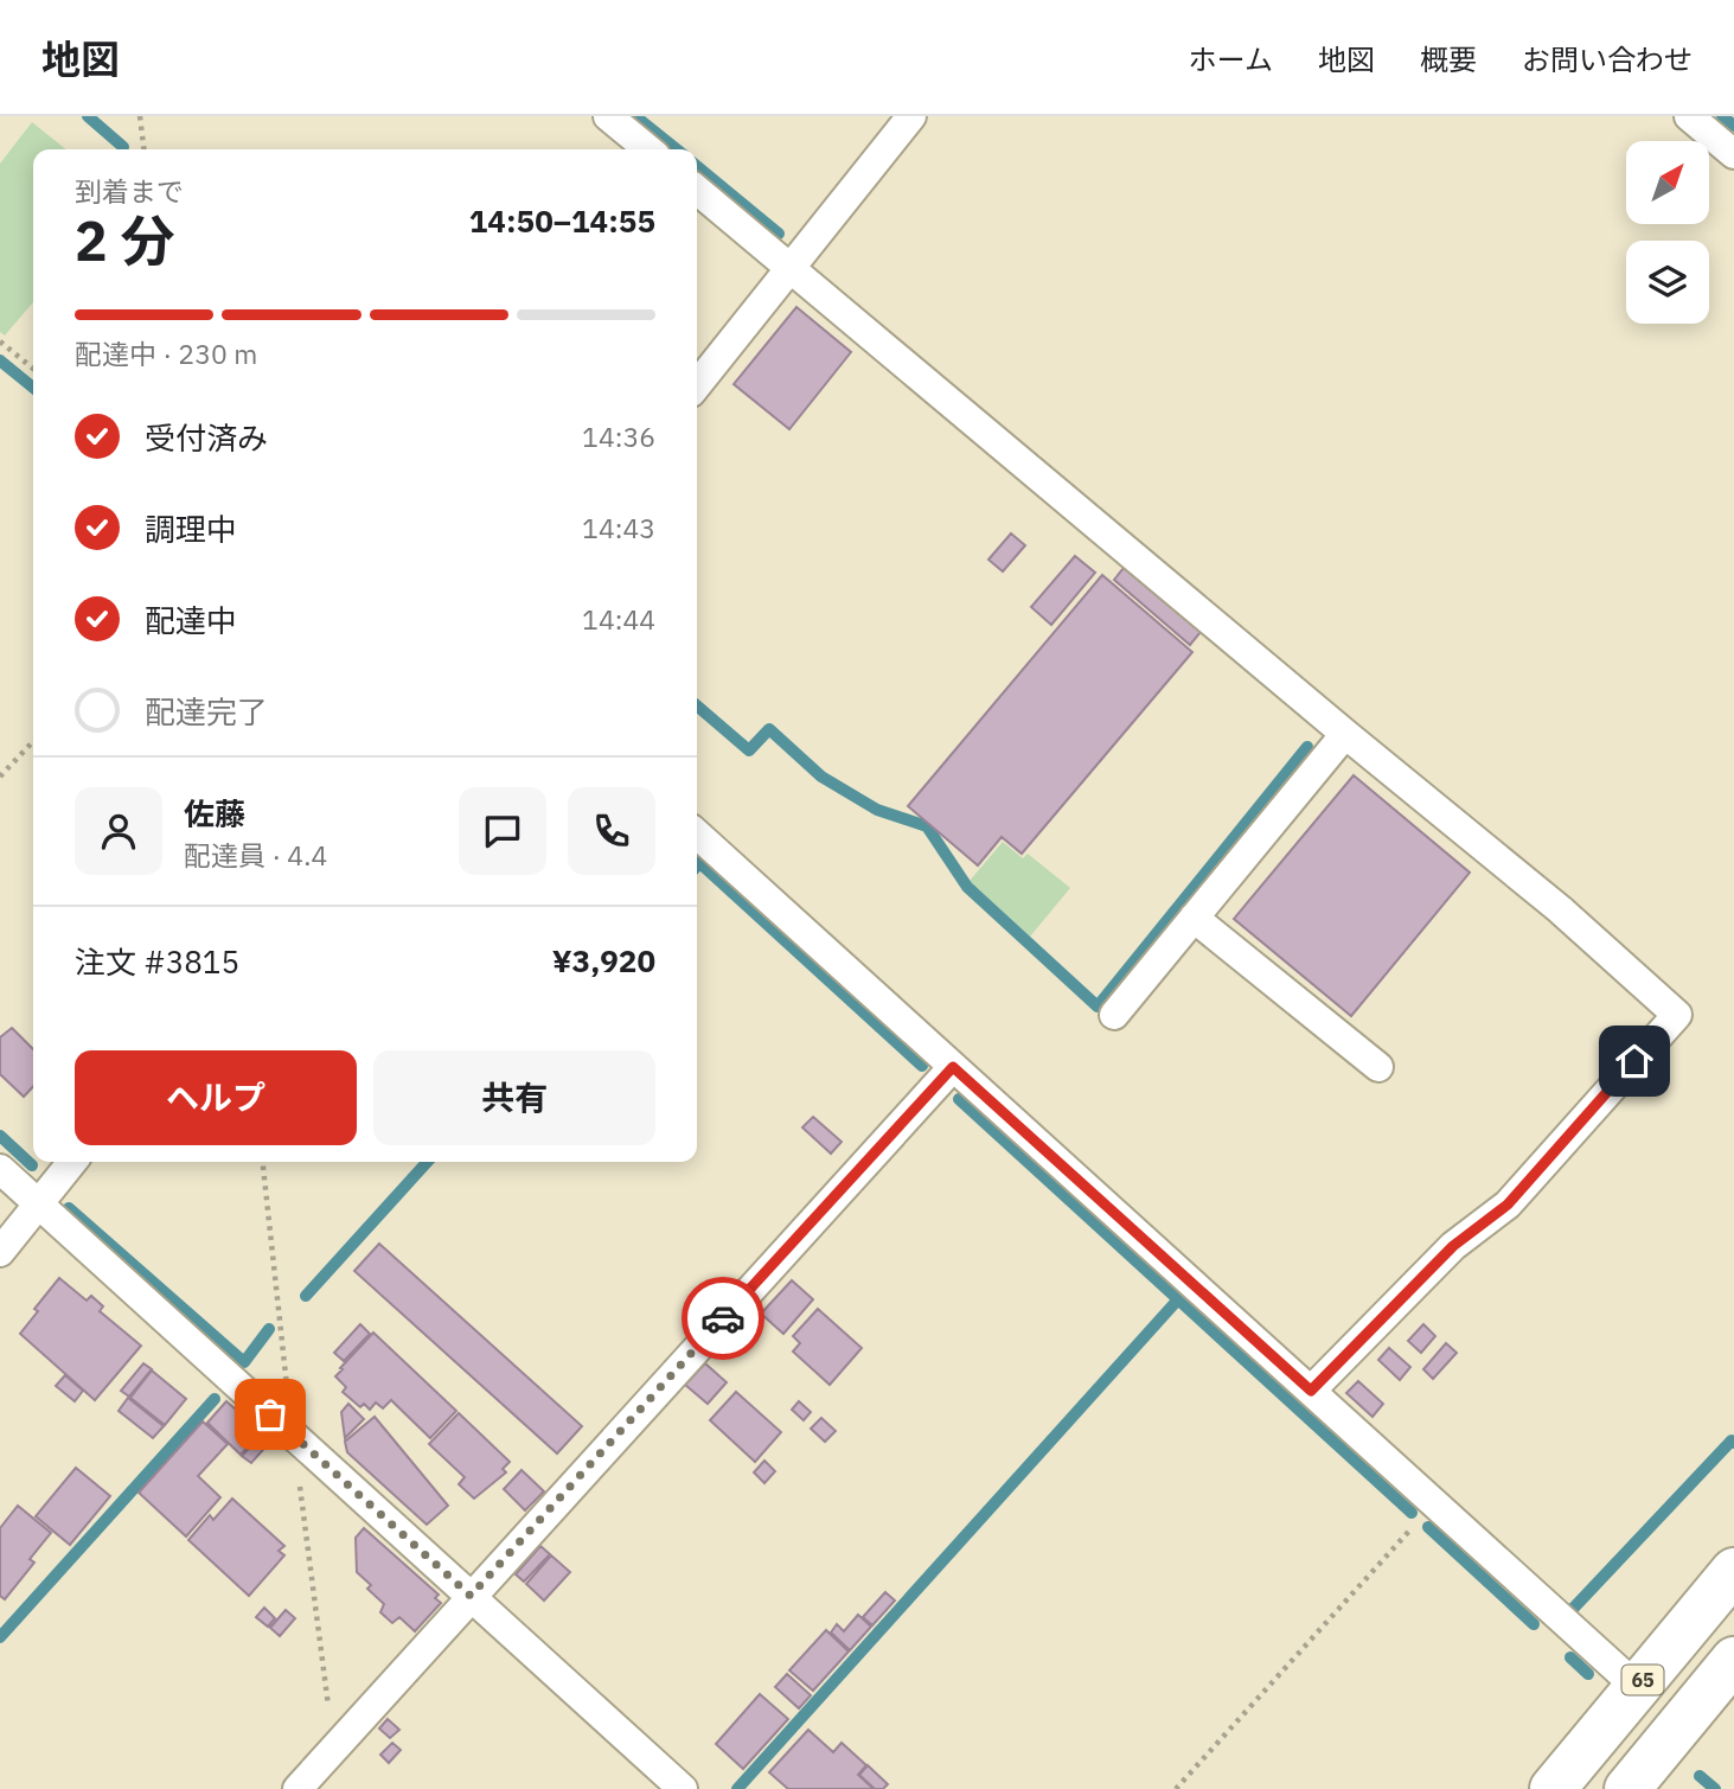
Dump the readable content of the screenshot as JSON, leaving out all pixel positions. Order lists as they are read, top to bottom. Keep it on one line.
{"streets":{"main road":["65"]},"north":"top right","page":{"header":"地図","nav":["ホーム","地図","概要","お問い合わせ"],"heading":["2 分","到着まで","14:50–14:55"],"panel":["佐藤","配達員 · 4.4","注文 #3815","¥3,920"],"bar":"配達中 · 230 m","list":[["受付済み","14:36"],["調理中","14:43"],["配達中","14:44"],"配達完了"],"buttons":["ヘルプ","共有"]}}
